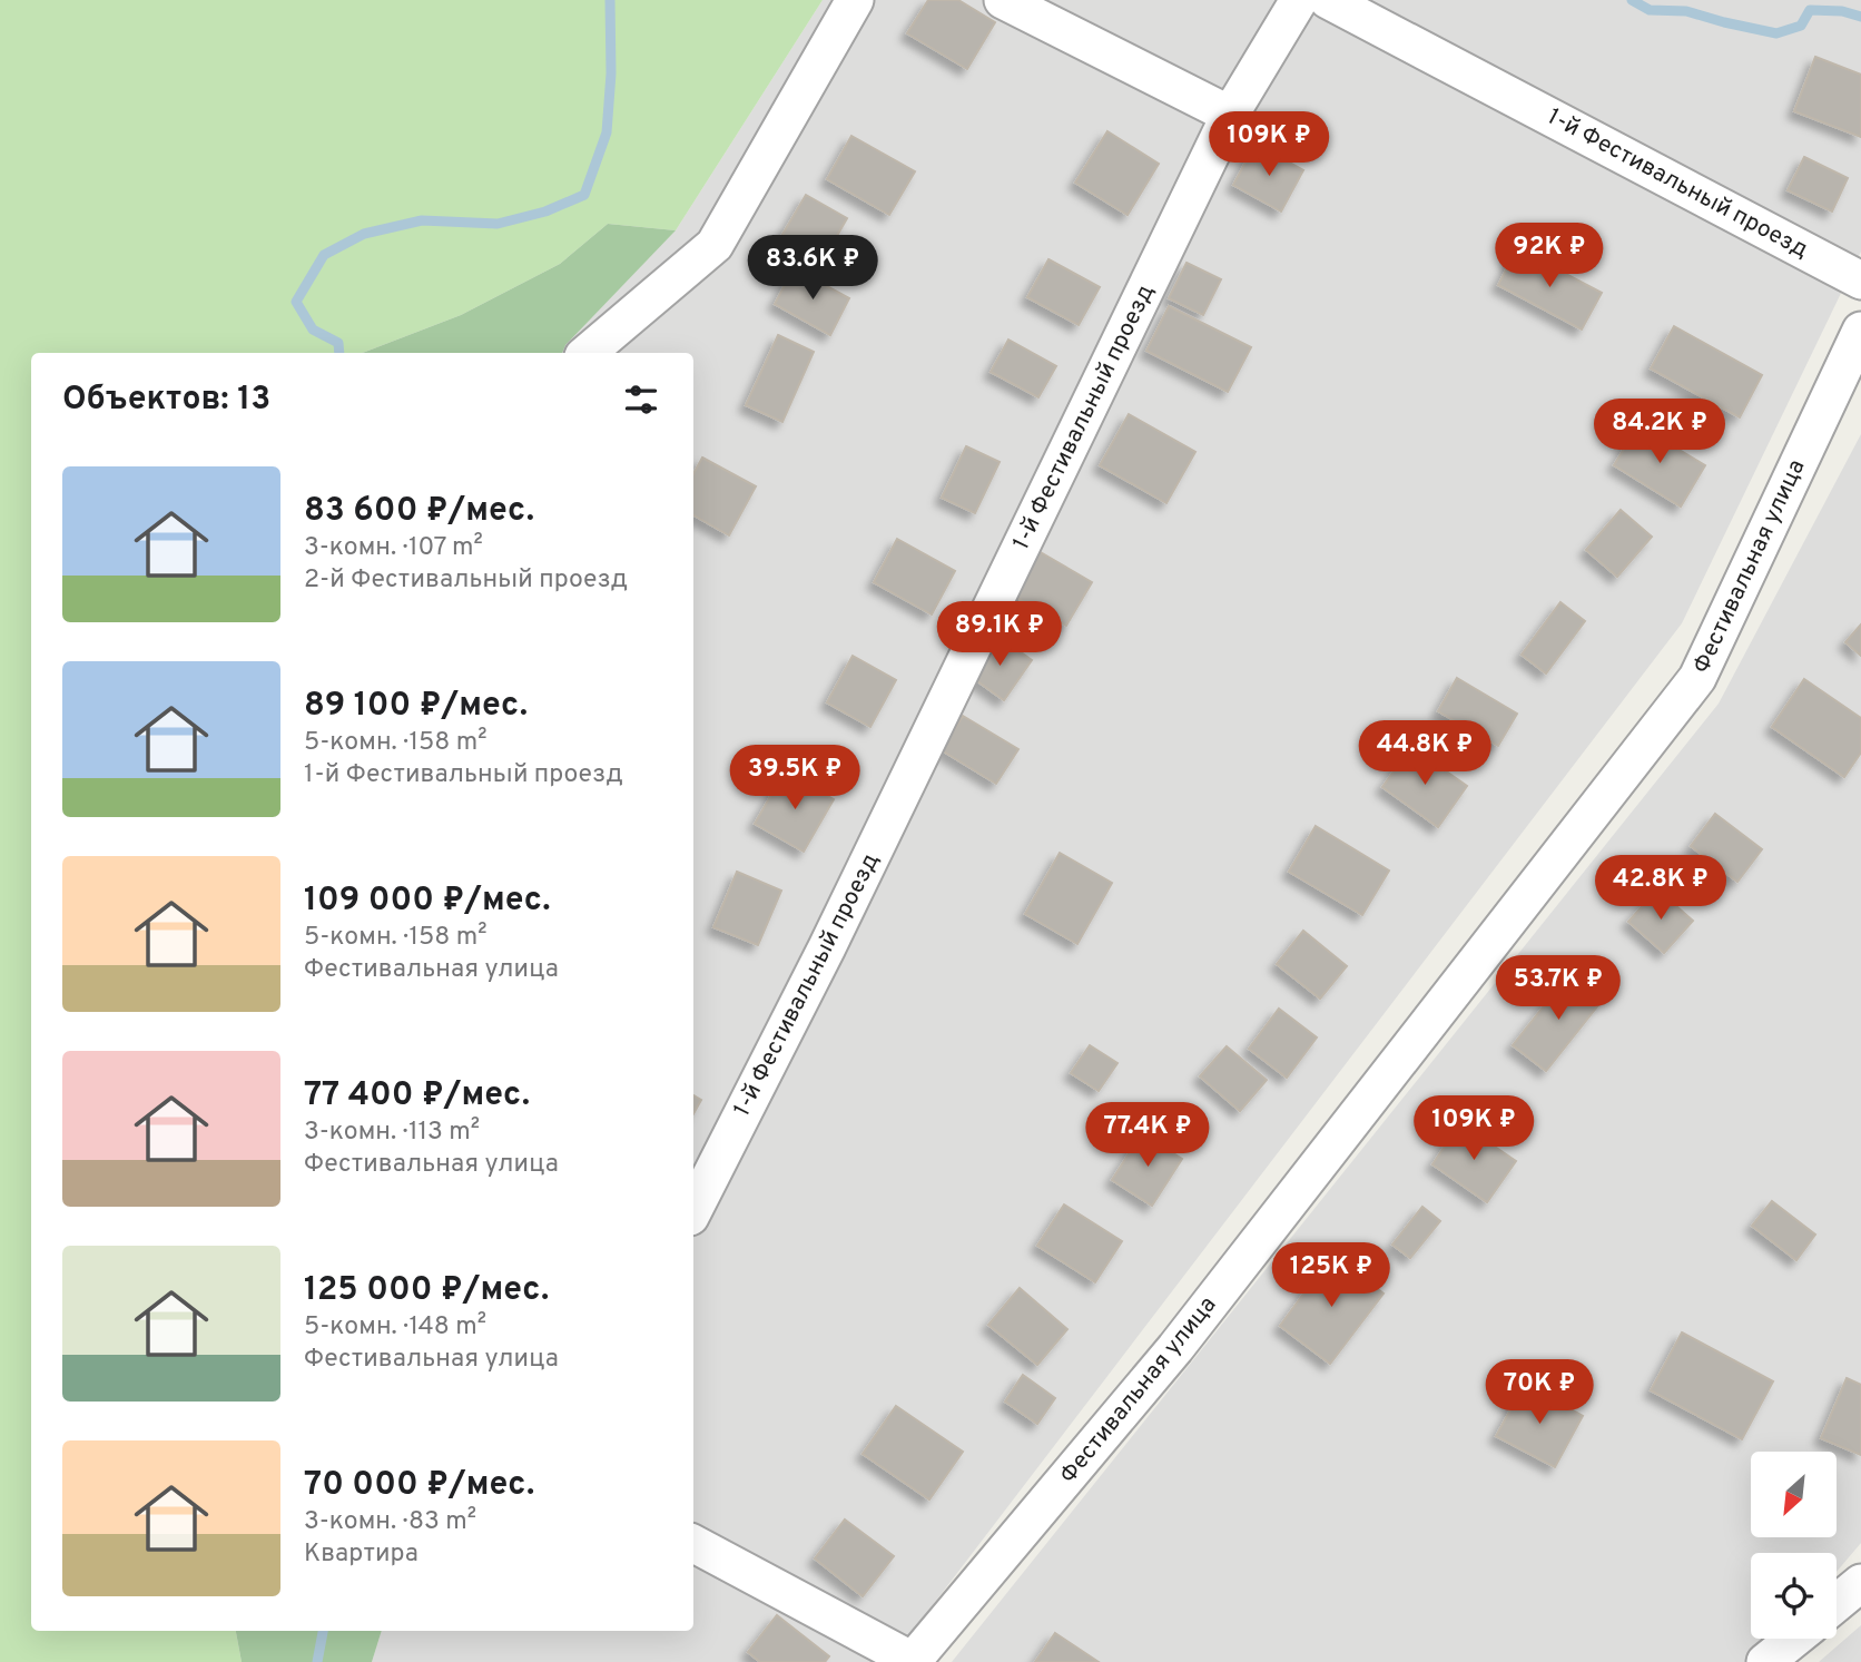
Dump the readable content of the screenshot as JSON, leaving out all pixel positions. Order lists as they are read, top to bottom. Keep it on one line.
{"streets":{"street":["1-й Фестивальный проезд","Фестивальная улица"]},"north":"bottom left","page":{"price":["109K ₽","92K ₽","83.6K ₽","84.2K ₽","89.1K ₽","44.8K ₽","39.5K ₽","42.8K ₽","53.7K ₽","109K ₽","77.4K ₽","125K ₽","70K ₽"],"heading":"Объектов: 13","list":[{"name":"83 600 ₽/мес.","note":"3-комн. · 107 m² · 2-й Фестивальный проезд"},{"name":"89 100 ₽/мес.","note":"5-комн. · 158 m² · 1-й Фестивальный проезд"},{"name":"109 000 ₽/мес.","note":"5-комн. · 158 m² · Фестивальная улица"},{"name":"77 400 ₽/мес.","note":"3-комн. · 113 m² · Фестивальная улица"},{"name":"125 000 ₽/мес.","note":"5-комн. · 148 m² · Фестивальная улица"},{"name":"70 000 ₽/мес.","note":"3-комн. · 83 m² · Квартира"}]}}
